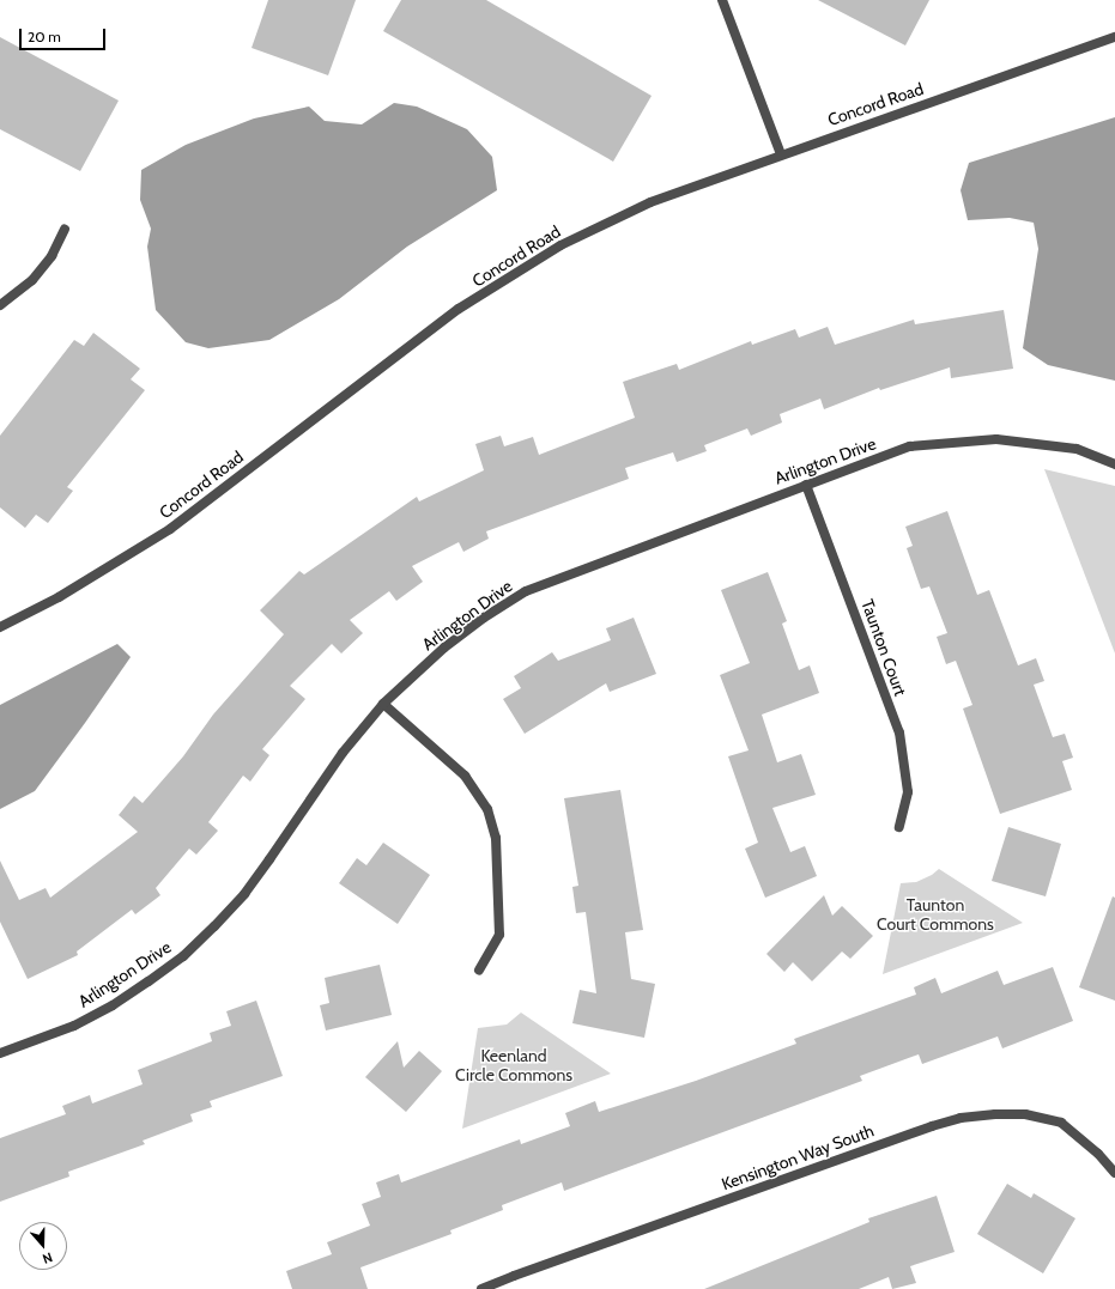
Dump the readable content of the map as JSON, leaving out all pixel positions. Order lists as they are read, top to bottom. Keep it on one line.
{"streets":{"street":["Concord Road","Arlington Drive","Taunton Court","Kensington Way South"]},"crossings":[["Arlington Drive","Taunton Court"]],"parks":["Taunton Court Commons","Keenland Circle Commons"],"scale_bar":"20 m","north":"bottom"}
